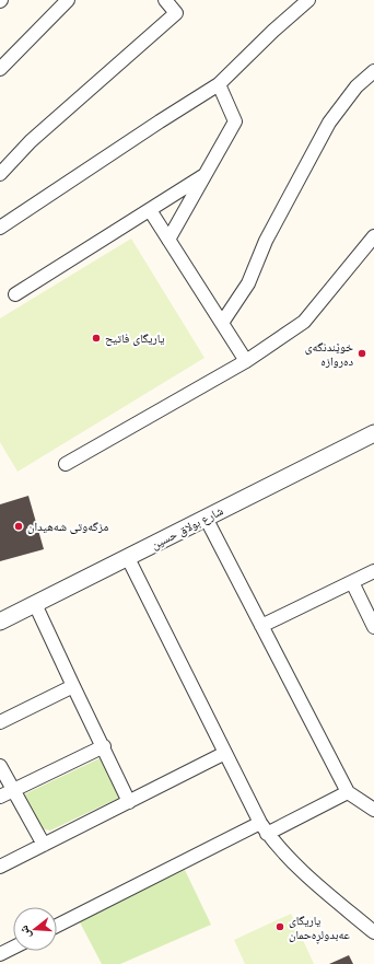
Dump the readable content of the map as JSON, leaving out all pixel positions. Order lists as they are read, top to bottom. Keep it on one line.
{"streets":{"street":["شارع بولاق حسين"]},"places":["یاریگای فاتیح","خوێندنگەی دەروازە","مزگەوتی شەهیدان","یاریگای عەبدولڕەحمان"],"north":"left"}
